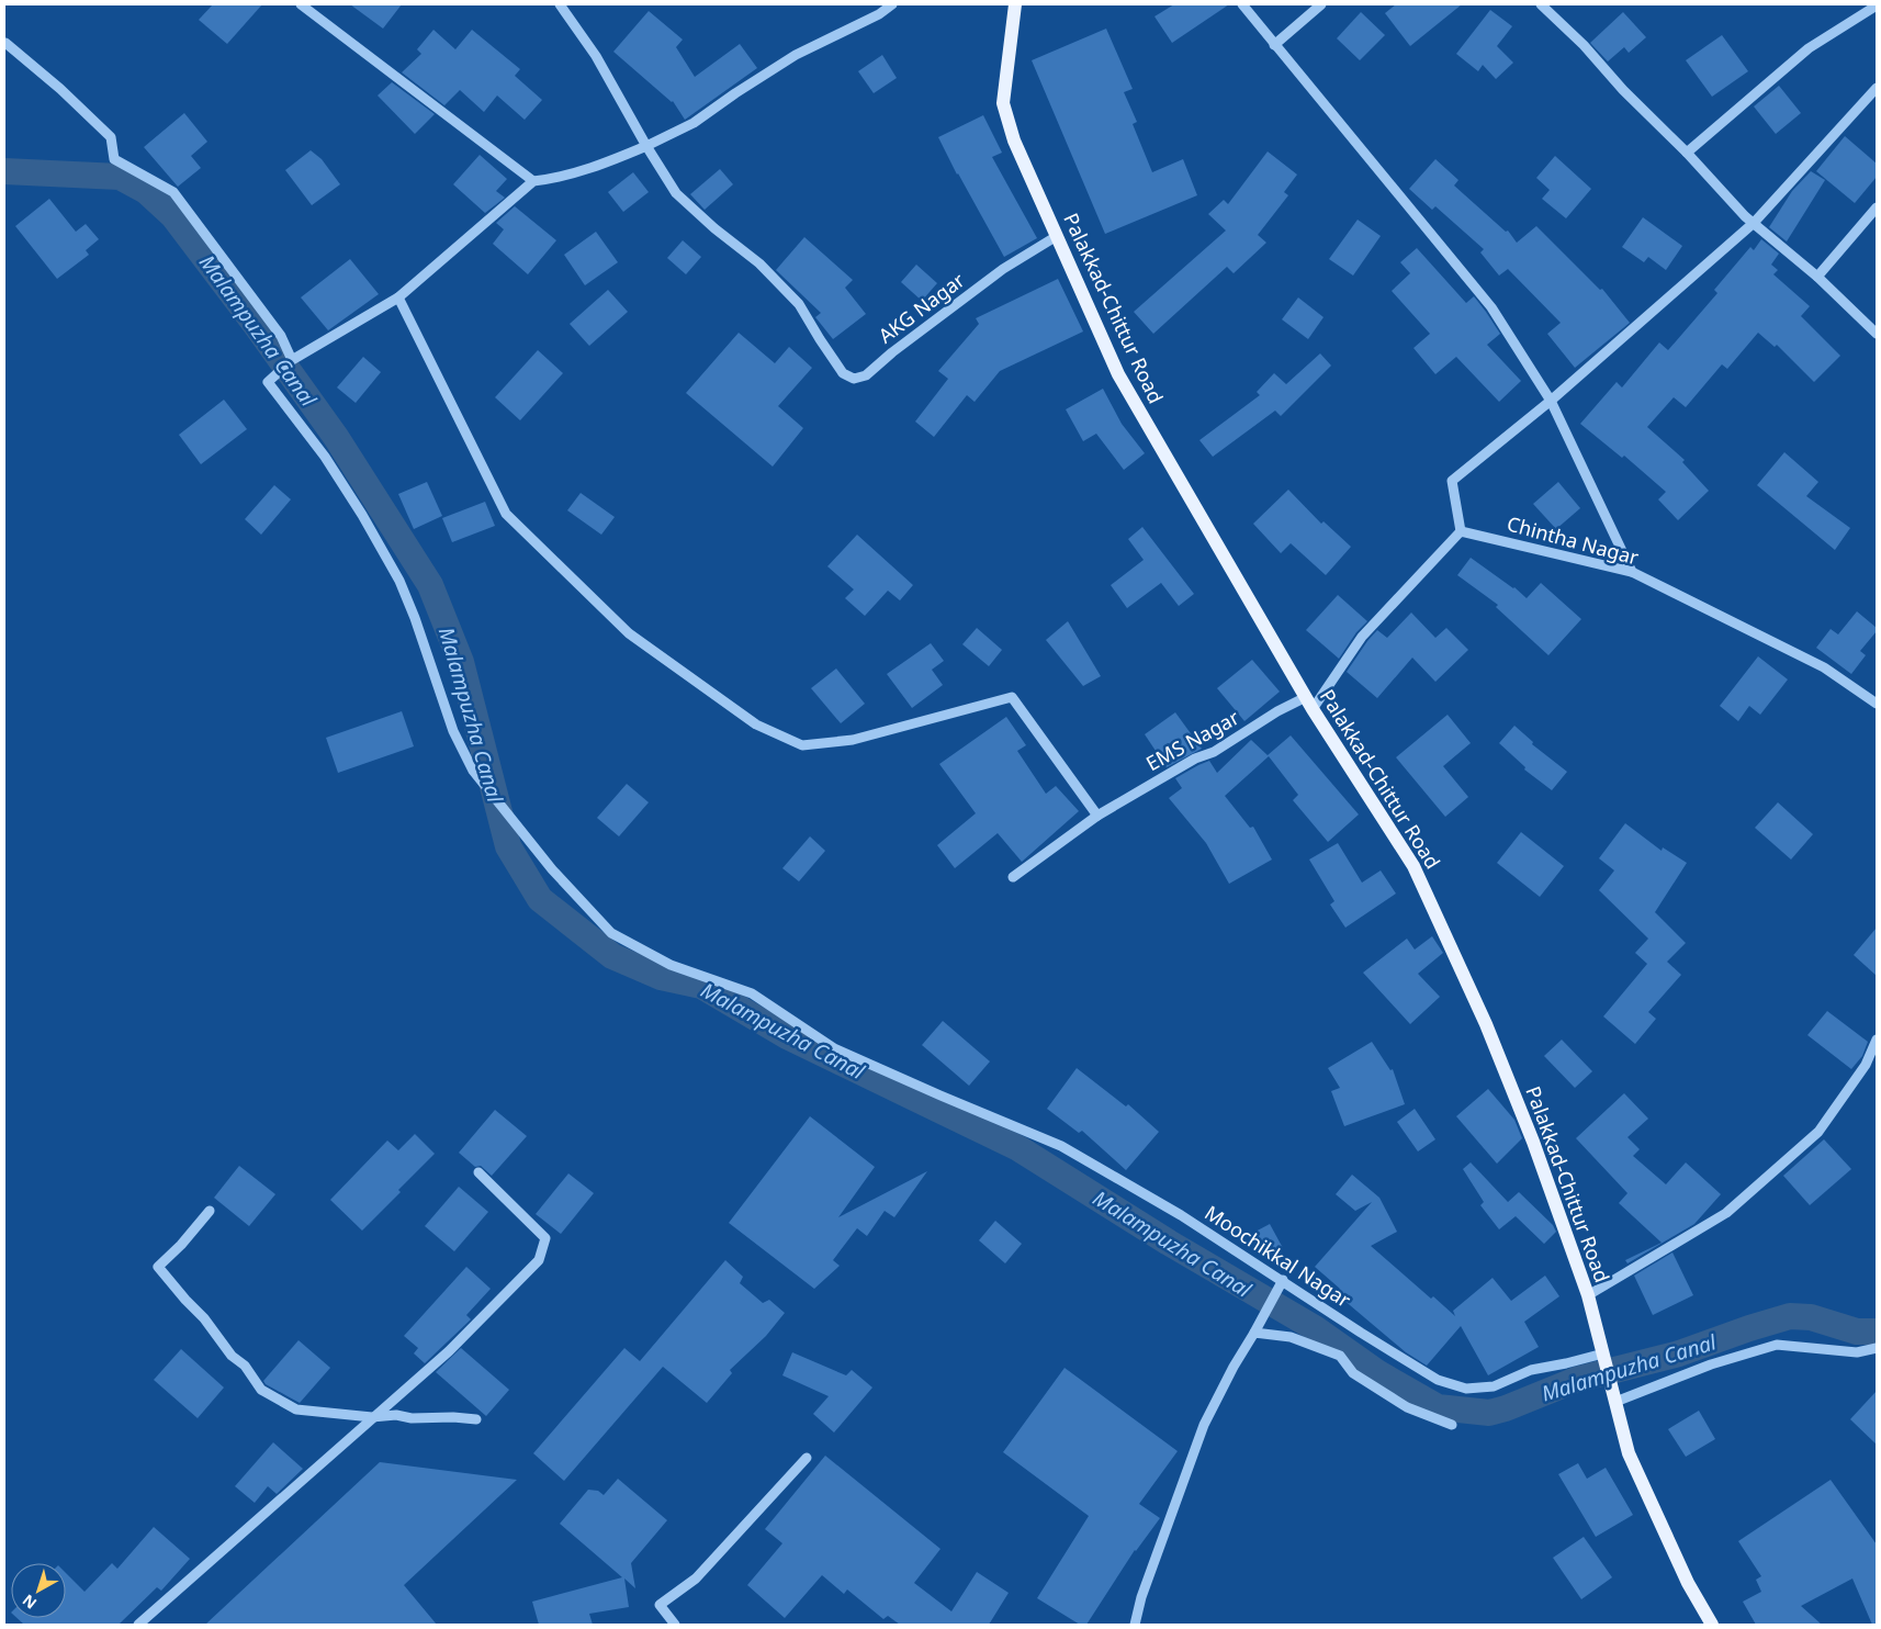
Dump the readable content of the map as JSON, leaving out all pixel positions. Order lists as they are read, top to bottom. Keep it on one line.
{"streets":{"main road":["Palakkad-Chittur Road"],"street":["AKG Nagar","Chintha Nagar","EMS Nagar","Moochikkal Nagar"]},"crossings":[["AKG Nagar","Palakkad-Chittur Road"],["Palakkad-Chittur Road","EMS Nagar"],["Palakkad-Chittur Road","Moochikkal Nagar"]],"water":["Malampuzha Canal"],"north":"bottom left"}
